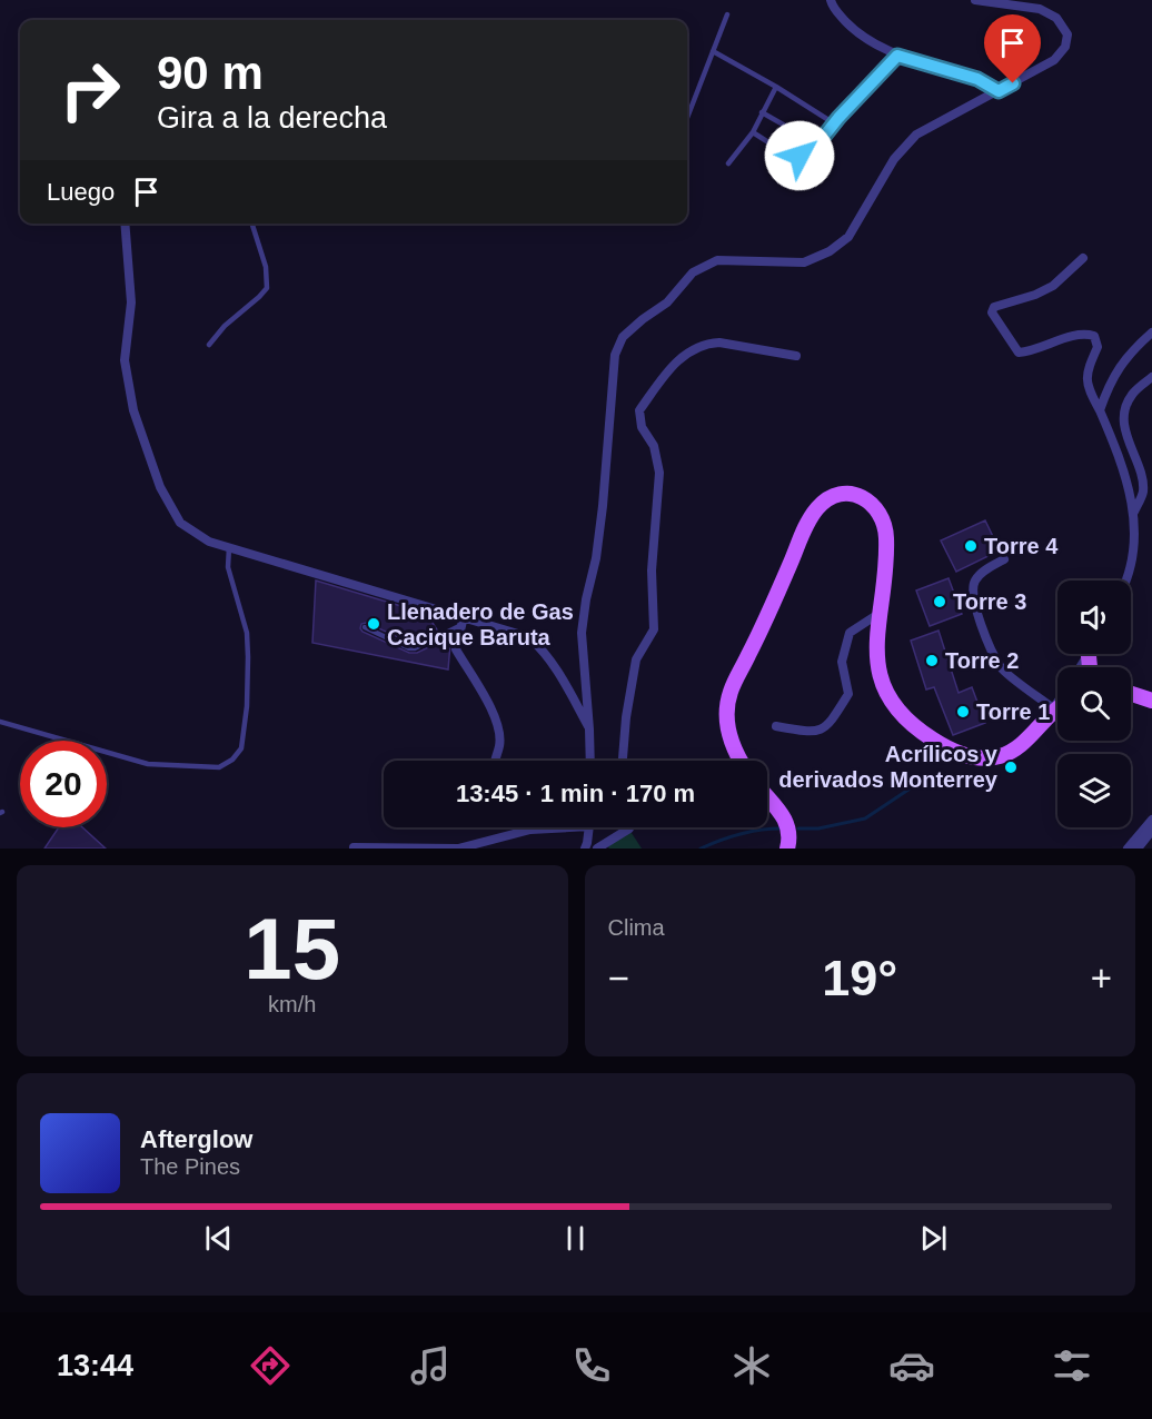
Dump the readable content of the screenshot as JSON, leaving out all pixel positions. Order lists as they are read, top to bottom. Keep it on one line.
{"places":["Torre 4","Torre 3","Llenadero de Gas Cacique Baruta","Torre 2","Torre 1","Acrílicos y derivados Monterrey"],"page":{"turn":["90 m","Gira a la derecha"],"then":"Luego","limit":"20","trip":"13:45 · 1 min · 170 m","tile":[["15","km/h"],"Clima"],"heat":["−","19°","+"],"song":["Afterglow","The Pines"],"tabs":"13:44"}}
